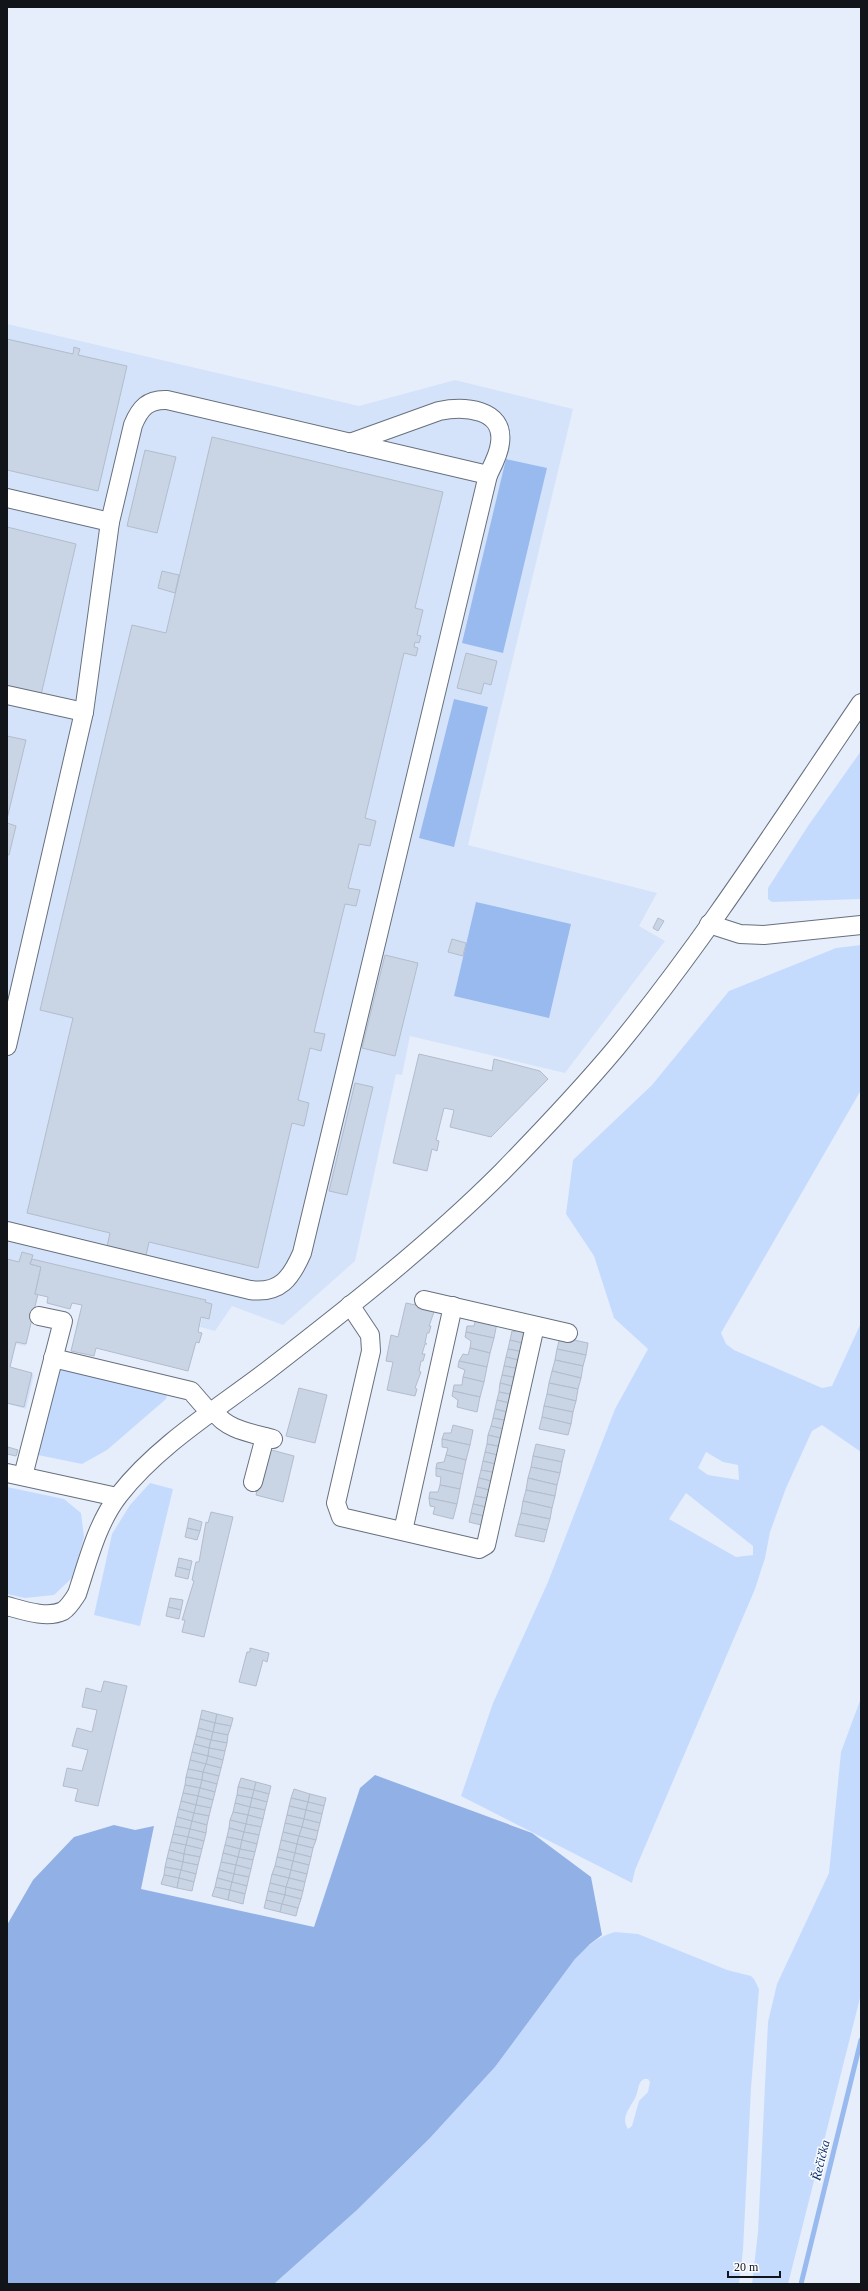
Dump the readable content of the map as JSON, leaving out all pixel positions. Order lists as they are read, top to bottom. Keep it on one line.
{"water":["Řečička"],"scale_bar":"20 m"}
